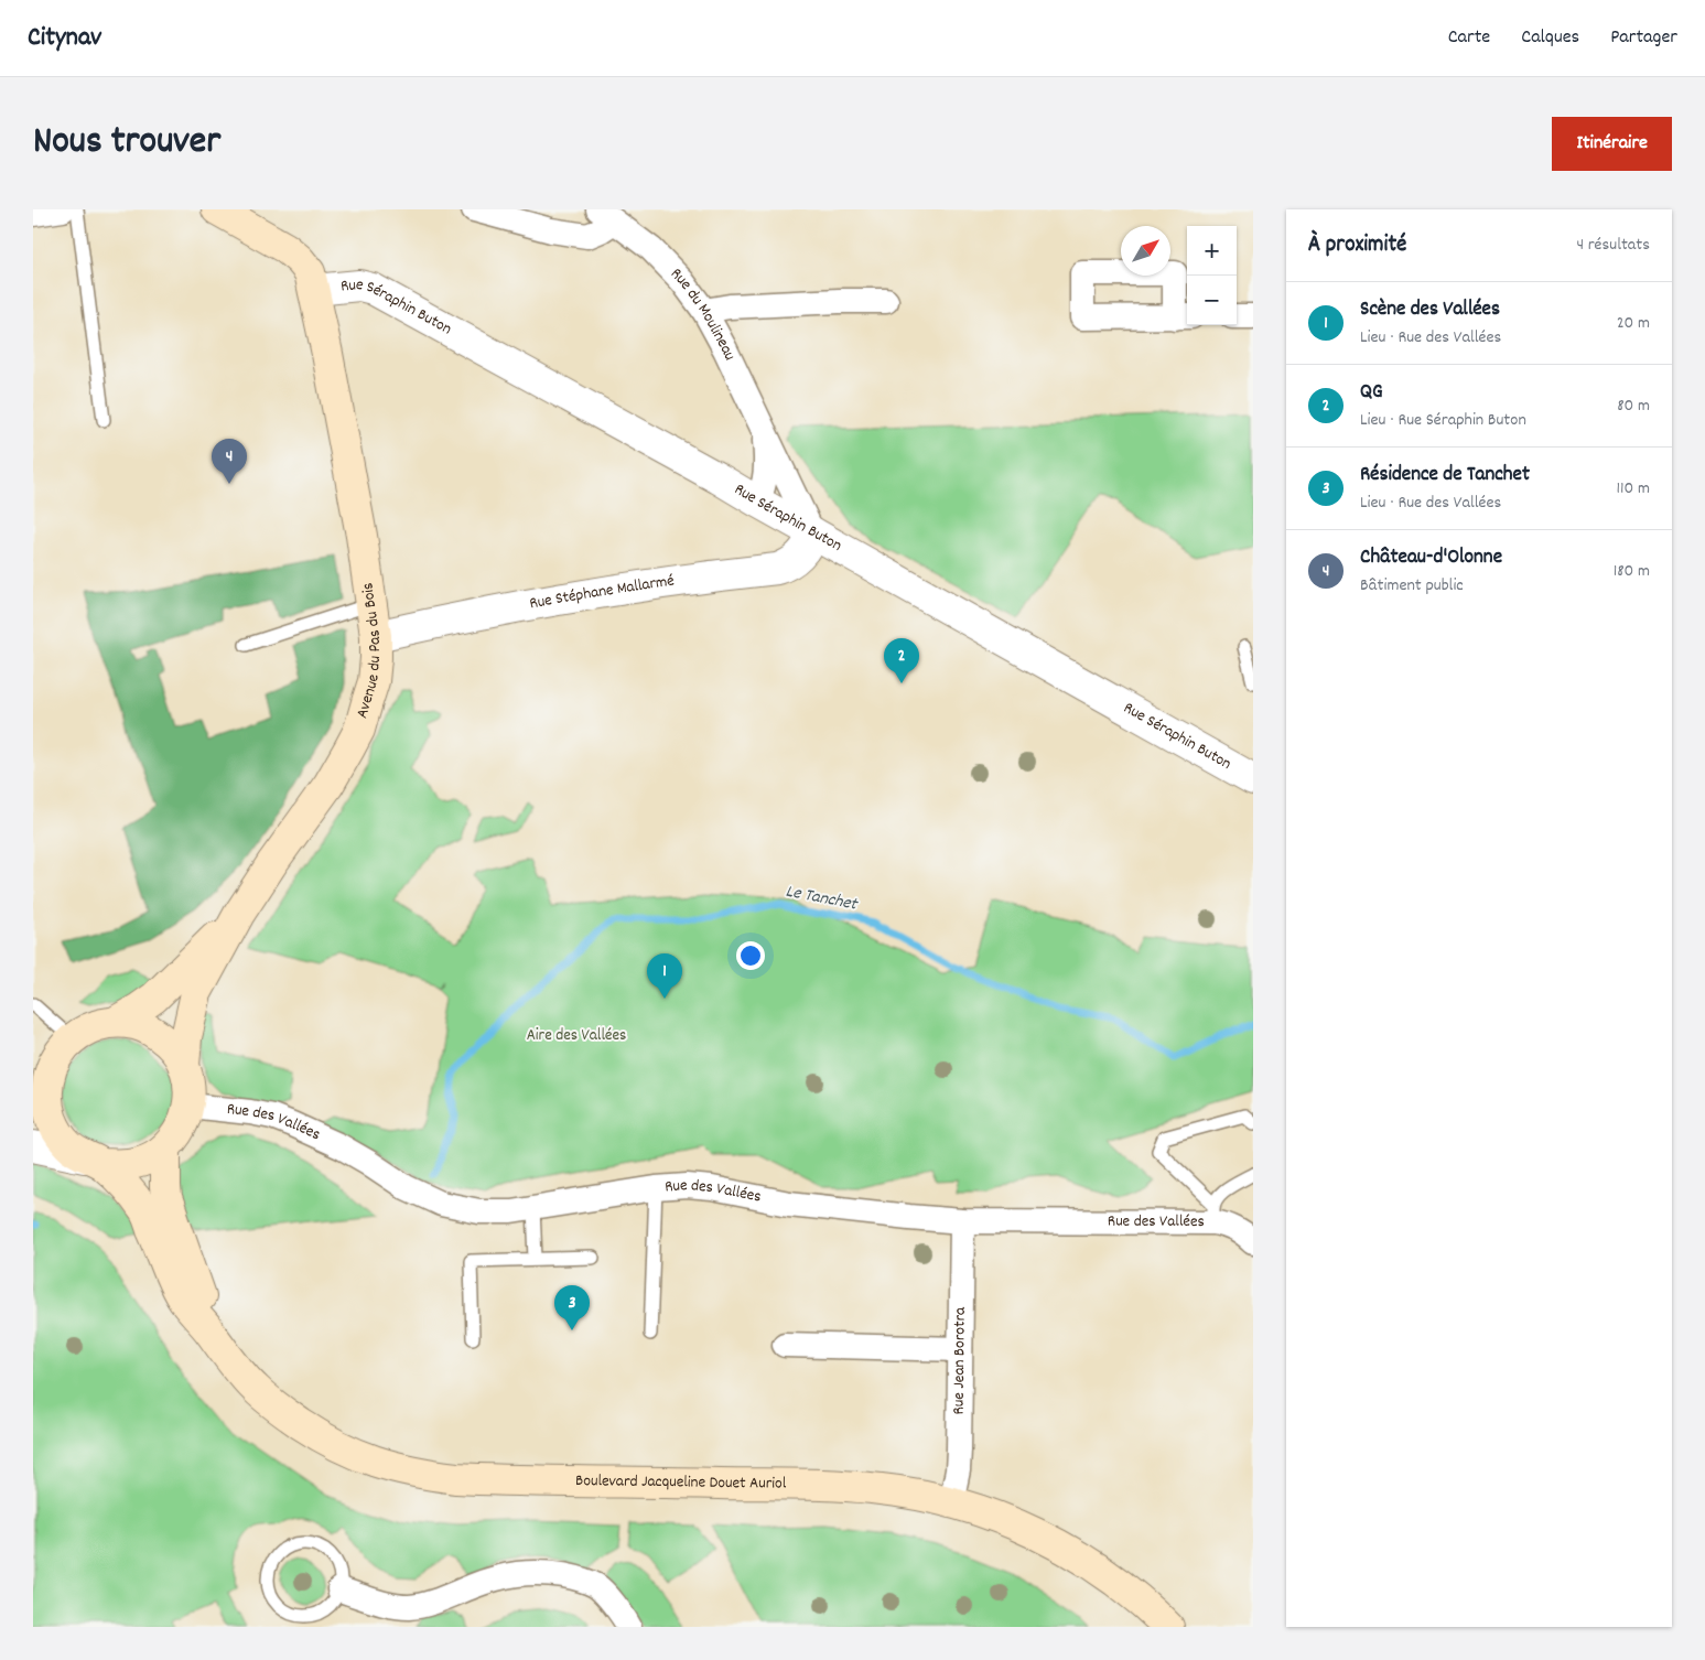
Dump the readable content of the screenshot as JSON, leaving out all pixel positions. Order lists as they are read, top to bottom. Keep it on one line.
{"streets":{"main road":["Avenue du Pas du Bois","Boulevard Jacqueline Douet Auriol"],"street":["Rue Séraphin Buton","Rue du Moulineau","Rue Stéphane Mallarmé","Rue des Vallées","Rue Jean Borotra"]},"crossings":[["Rue Séraphin Buton","Rue du Moulineau"],["Rue Séraphin Buton","Rue Stéphane Mallarmé"],["Rue Séraphin Buton","Avenue du Pas du Bois"],["Rue du Moulineau","Rue Stéphane Mallarmé"],["Rue Stéphane Mallarmé","Avenue du Pas du Bois"],["Avenue du Pas du Bois","Rue des Vallées"],["Avenue du Pas du Bois","Boulevard Jacqueline Douet Auriol"],["Rue des Vallées","Rue Jean Borotra"],["Rue des Vallées","Boulevard Jacqueline Douet Auriol"],["Rue Jean Borotra","Boulevard Jacqueline Douet Auriol"]],"water":["Le Tanchet"],"parks":["Aire des Vallées"],"north":"top right","page":{"header":"Citynav","nav":["Carte","Calques","Partager"],"title":"Nous trouver","buttons":"Itinéraire","heading":["À proximité","4 résultats"],"map_buttons":["+","−"],"list":[{"mark":"1","name":"Scène des Vallées","note":"Lieu · Rue des Vallées","value":"20 m"},{"mark":"2","name":"QG","note":"Lieu · Rue Séraphin Buton","value":"80 m"},{"mark":"3","name":"Résidence de Tanchet","note":"Lieu · Rue des Vallées","value":"110 m"},{"mark":"4","name":"Château-d'Olonne","note":"Bâtiment public","value":"180 m"}],"pins":["4","2","1","3"]}}
